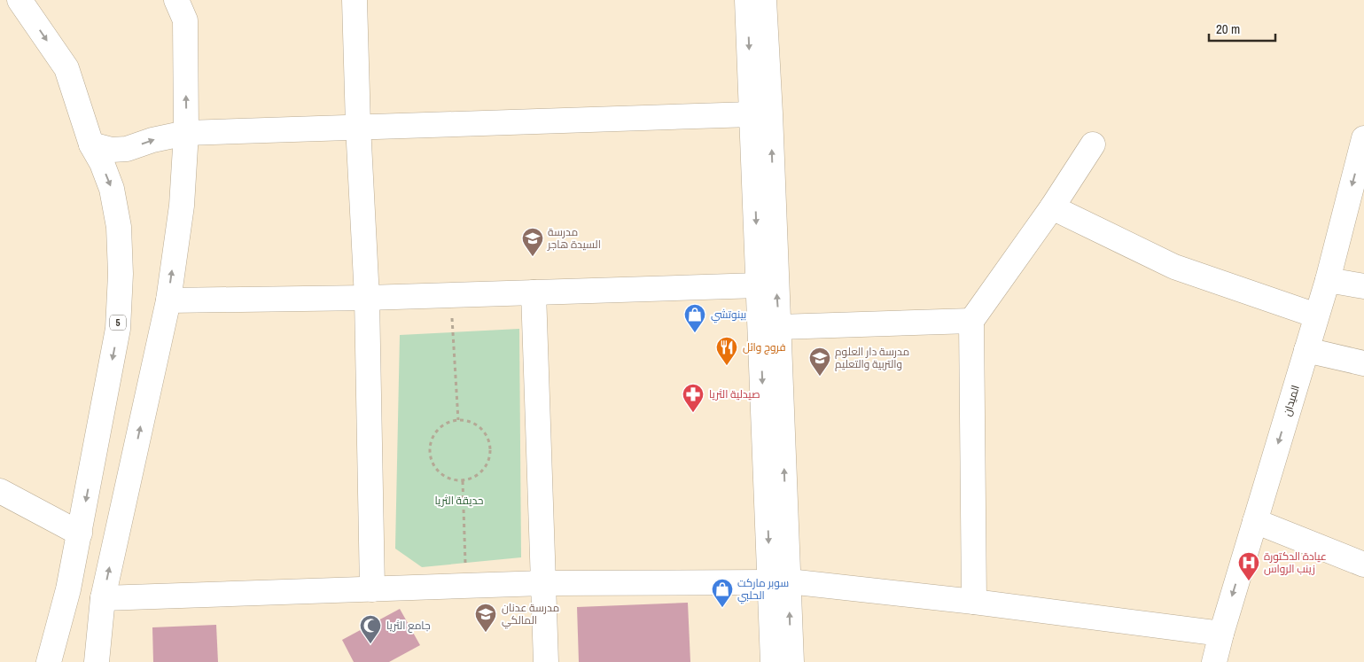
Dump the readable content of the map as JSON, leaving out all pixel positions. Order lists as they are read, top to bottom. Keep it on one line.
{"streets":{"street":["5","الميدان"]},"one_way":["الميدان"],"parks":["حديقة الثريا"],"places":{"school or university":["مدرسة السيدة هاجر","مدرسة دار العلوم والتربية والتعليم","مدرسة عدنان المالكي"],"shop":["بينوتشي","سوبر ماركت الحلبي"],"restaurant":["فروج وائل"],"pharmacy":["صيدلية الثريا"],"hospital":["عيادة الدكتورة زينب الرواس"],"mosque":["جامع الثريا"]},"scale_bar":"20 m"}
